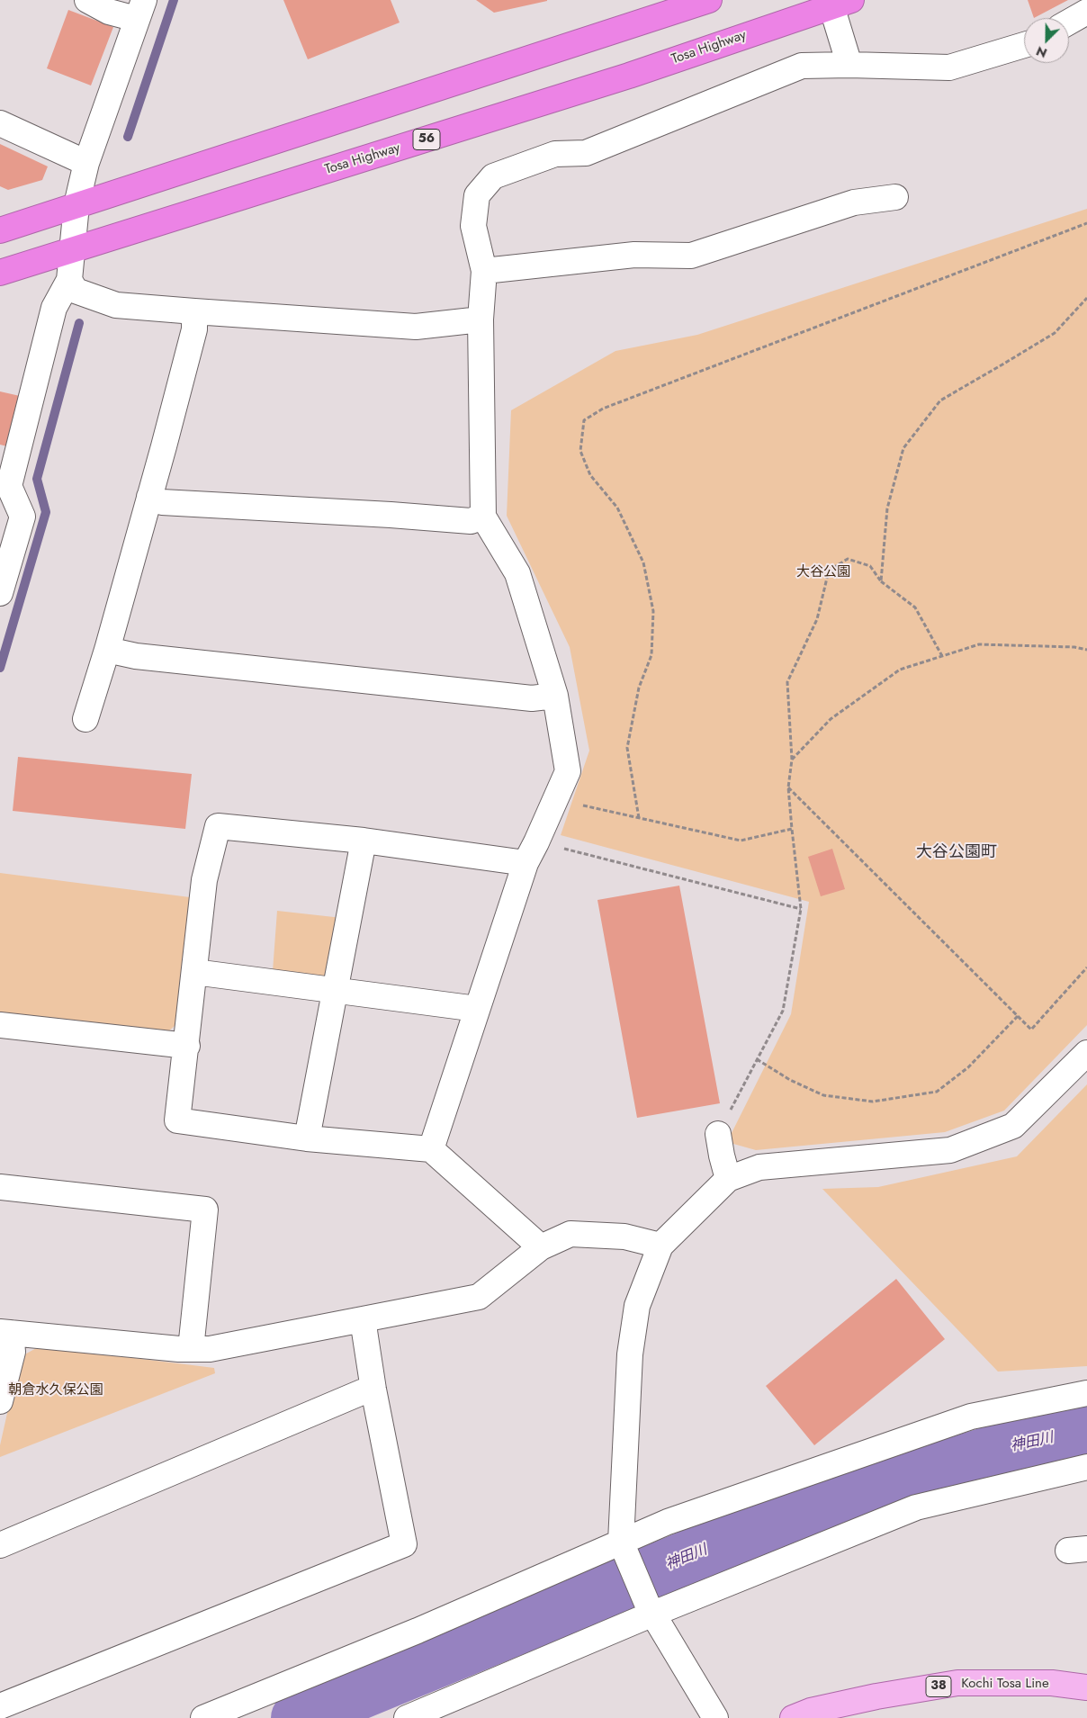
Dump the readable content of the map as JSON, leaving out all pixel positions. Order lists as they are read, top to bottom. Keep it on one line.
{"streets":{"highway":["Tosa Highway","56"],"main road":["Kochi Tosa Line","38"]},"districts":["大谷公園町"],"water":["神田川"],"parks":["大谷公園","朝倉水久保公園"],"north":"bottom left"}
